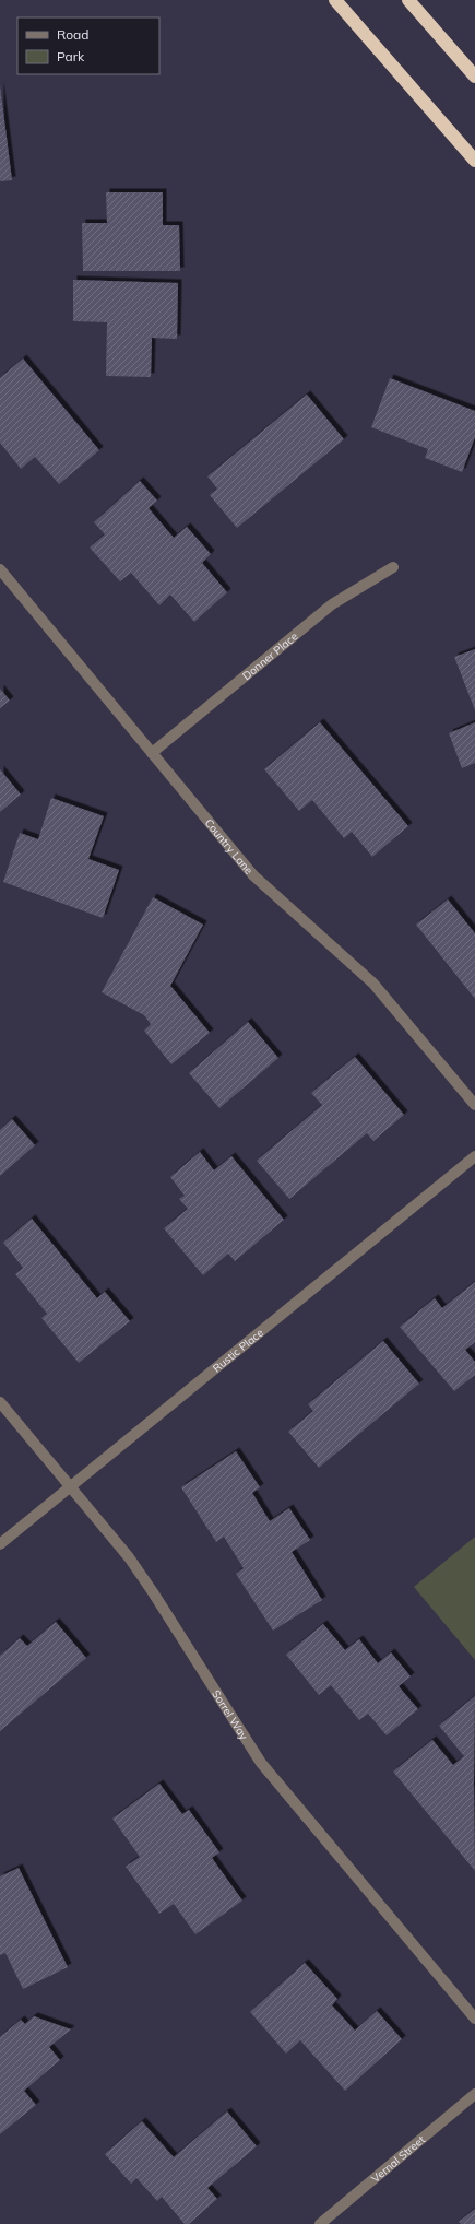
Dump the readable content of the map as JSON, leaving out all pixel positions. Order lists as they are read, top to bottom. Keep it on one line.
{"streets":{"street":["Donner Place","Country Lane","Rustic Place","Sorrel Way","Vernal Street"]},"crossings":[["Donner Place","Country Lane"],["Rustic Place","Sorrel Way"]],"legend":["Road","Park"]}
